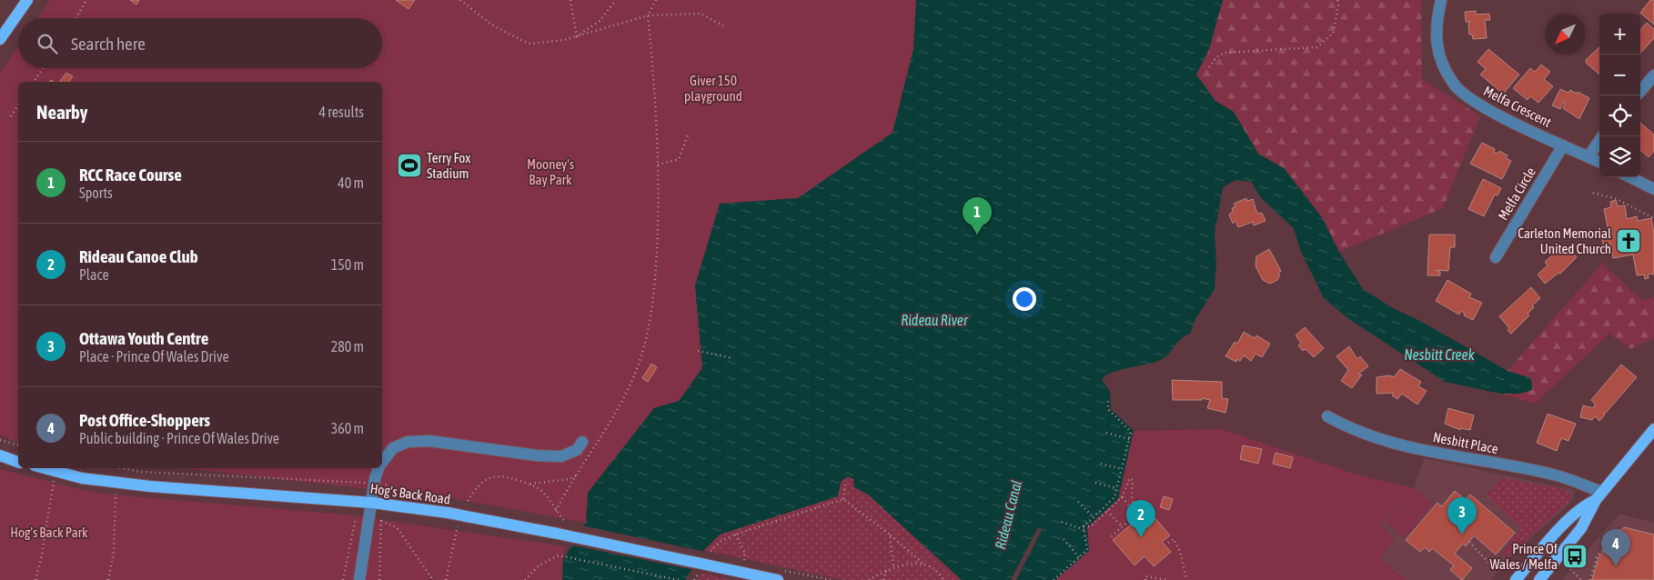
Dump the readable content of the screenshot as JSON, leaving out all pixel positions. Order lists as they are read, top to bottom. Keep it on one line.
{"streets":{"main road":["Hog's Back Road"],"street":["Melfa Crescent","Melfa Circle","Nesbitt Place"]},"crossings":[["Melfa Crescent","Melfa Circle"]],"water":["Rideau River","Nesbitt Creek","Rideau Canal"],"parks":["Giver 150 playground","Mooney's Bay Park","Hog's Back Park"],"places":{"sports":["Terry Fox Stadium"],"church":["Carleton Memorial United Church"],"bus stop":["Prince Of Wales / Melfa"]},"north":"bottom left","page":{"map_buttons":["+","−"],"search":"Search here","heading":["Nearby","4 results"],"list":[{"mark":"1","name":"RCC Race Course","note":"Sports","value":"40 m"},{"mark":"2","name":"Rideau Canoe Club","note":"Place","value":"150 m"},{"mark":"3","name":"Ottawa Youth Centre","note":"Place · Prince Of Wales Drive","value":"280 m"},{"mark":"4","name":"Post Office-Shoppers","note":"Public building · Prince Of Wales Drive","value":"360 m"}],"pins":["1","3","2","4"]}}
